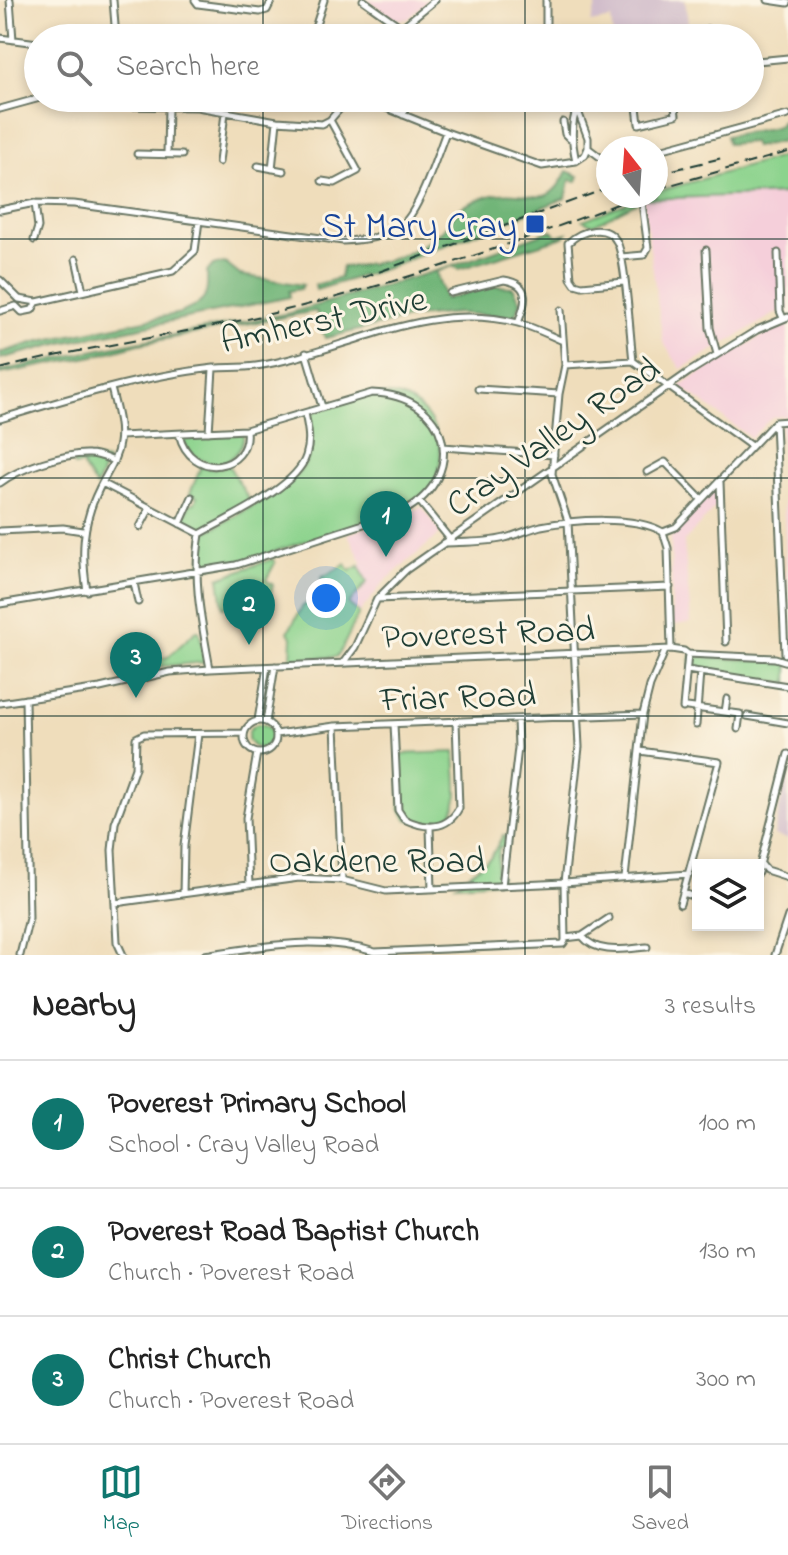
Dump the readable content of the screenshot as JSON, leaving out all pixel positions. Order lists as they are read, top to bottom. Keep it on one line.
{"streets":{"street":["Amherst Drive","Cray Valley Road","Poverest Road","Friar Road","Oakdene Road"]},"crossings":[["Cray Valley Road","Poverest Road"]],"places":{"transit":["St Mary Cray"]},"north":"top","page":{"search":"Search here","pins":["1","2","3"],"heading":["Nearby","3 results"],"list":[{"mark":"1","name":"Poverest Primary School","note":"School · Cray Valley Road","value":"100 m"},{"mark":"2","name":"Poverest Road Baptist Church","note":"Church · Poverest Road","value":"130 m"},{"mark":"3","name":"Christ Church","note":"Church · Poverest Road","value":"300 m"}],"nav":["Map","Directions","Saved"]}}
